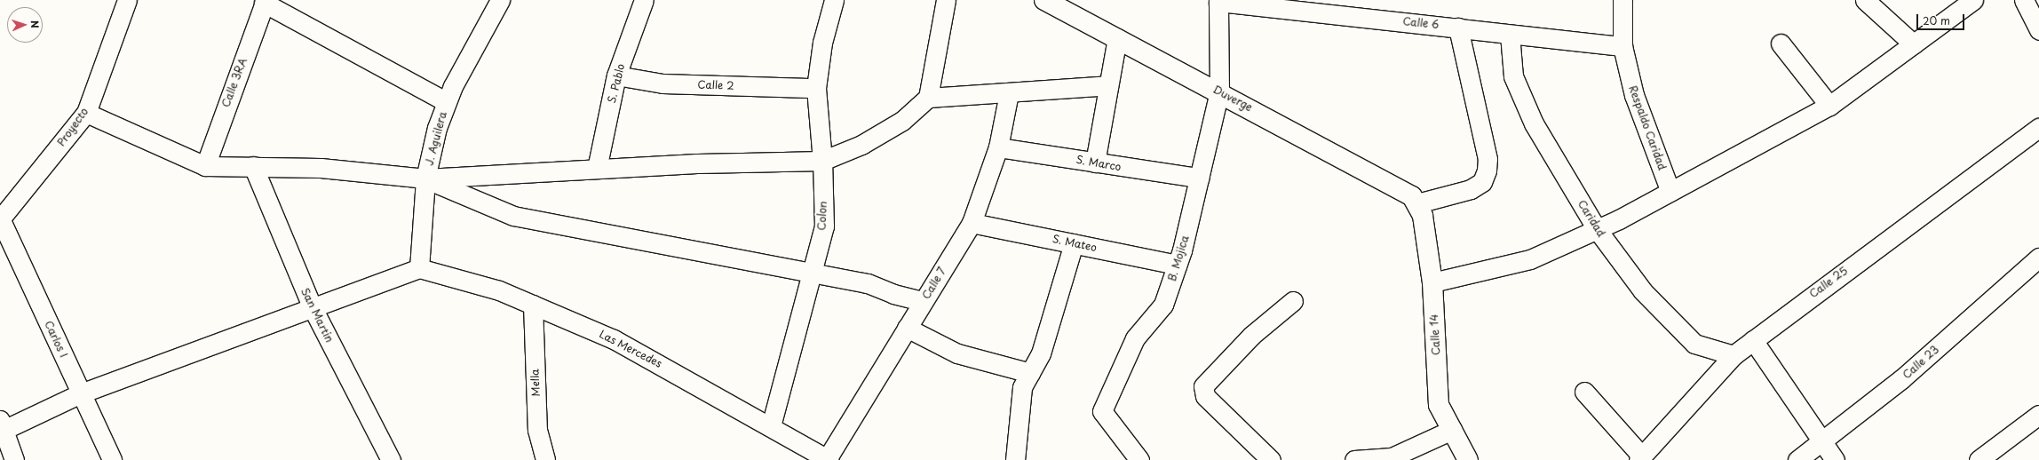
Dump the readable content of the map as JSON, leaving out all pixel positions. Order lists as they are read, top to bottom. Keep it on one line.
{"streets":{"street":["Calle 6","Calle 3RA","S. Pablo","Calle 2","Duverge","Proyecto","Respaldo Caridad","J. Aguilera","S. Marco","Colon","Caridad","S. Mateo","B. Mojica","Calle 25","Calle 7","San Martin","Calle 14","Carlos I","Las Mercedes","Calle 23","Mella"]},"crossings":[["Calle 6","Respaldo Caridad"],["Calle 6","Caridad"],["Calle 6","B. Mojica"],["S. Pablo","Calle 2"],["Calle 2","Colon"],["Duverge","B. Mojica"],["Duverge","Calle 14"],["Proyecto","Carlos I"],["J. Aguilera","Las Mercedes"],["S. Marco","B. Mojica"],["S. Marco","Calle 7"],["Colon","Las Mercedes"],["Caridad","Calle 25"],["S. Mateo","B. Mojica"],["S. Mateo","Calle 7"],["Calle 7","Las Mercedes"],["Las Mercedes","Mella"]],"scale_bar":"20 m","north":"right"}
